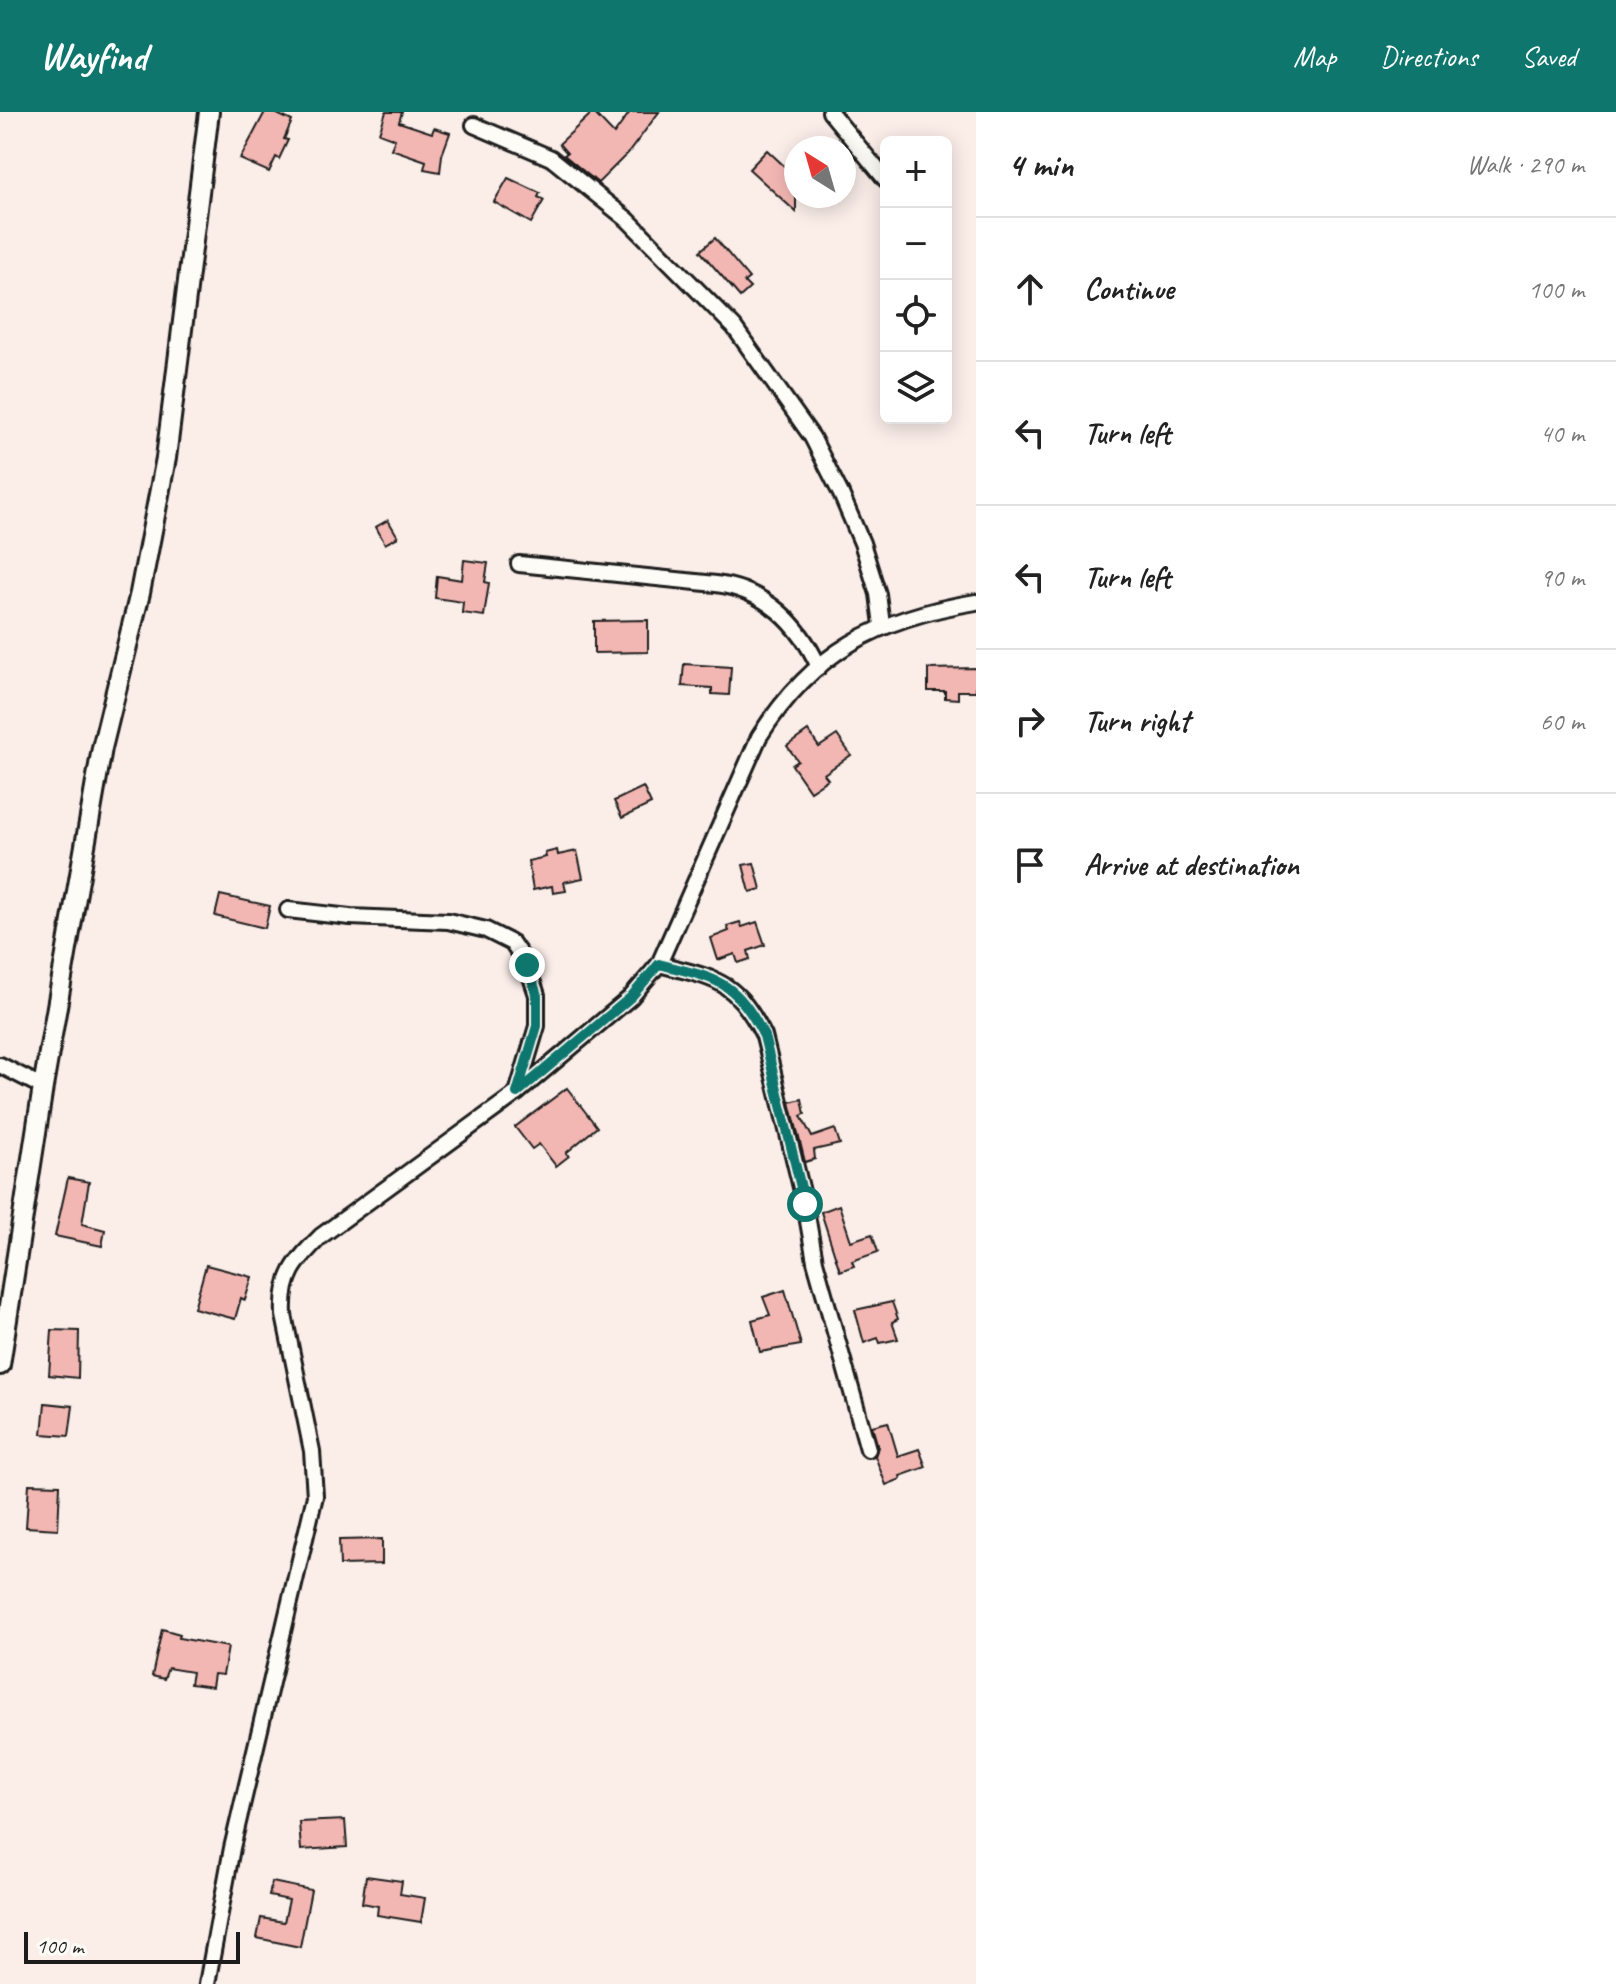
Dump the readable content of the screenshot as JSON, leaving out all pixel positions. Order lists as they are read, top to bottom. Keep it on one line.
{"scale_bar":"100 m","north":"top left","page":{"header":"Wayfind","nav":["Map","Directions","Saved"],"heading":["4 min","Walk · 290 m"],"map_buttons":["+","−"],"list":[["Continue","100 m"],["Turn left","40 m"],["Turn left","90 m"],["Turn right","60 m"],"Arrive at destination"],"scale":"100 m"}}
